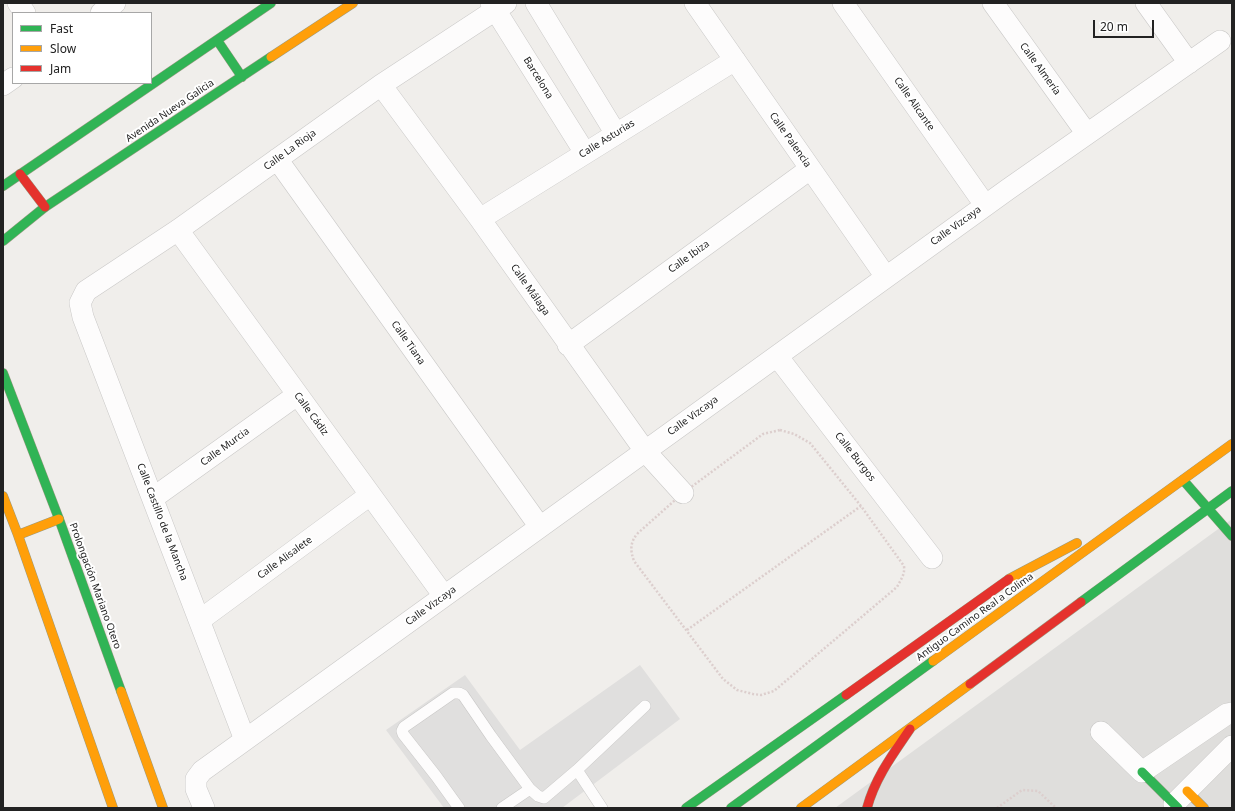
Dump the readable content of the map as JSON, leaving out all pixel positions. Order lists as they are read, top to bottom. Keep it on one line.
{"streets":{"main road":["Avenida Nueva Galicia","Prolongación Mariano Otero","Antiguo Camino Real a Colima"],"street":["Calle Almería","Barcelona","Calle Alicante","Calle Asturias","Calle Palencia","Calle La Rioja","Calle Vizcaya","Calle Ibiza","Calle Málaga","Calle Tiana","Calle Cádiz","Calle Murcia","Calle Burgos","Calle Castillo de la Mancha","Calle Alisalete"]},"crossings":[["Calle Almería","Calle Vizcaya"],["Barcelona","Calle Asturias"],["Barcelona","Calle La Rioja"],["Calle Alicante","Calle Vizcaya"],["Calle Asturias","Calle Palencia"],["Calle Asturias","Calle Málaga"],["Calle Palencia","Calle Vizcaya"],["Calle Palencia","Calle Ibiza"],["Calle La Rioja","Calle Málaga"],["Calle La Rioja","Calle Tiana"],["Calle La Rioja","Calle Cádiz"],["Calle La Rioja","Calle Castillo de la Mancha"],["Calle Vizcaya","Calle Málaga"],["Calle Vizcaya","Calle Tiana"],["Calle Vizcaya","Calle Cádiz"],["Calle Vizcaya","Calle Burgos"],["Calle Vizcaya","Calle Castillo de la Mancha"],["Calle Ibiza","Calle Málaga"],["Calle Cádiz","Calle Murcia"],["Calle Cádiz","Calle Alisalete"],["Calle Murcia","Calle Castillo de la Mancha"],["Calle Castillo de la Mancha","Calle Alisalete"]],"legend":["Fast","Slow","Jam"],"scale_bar":"20 m"}
